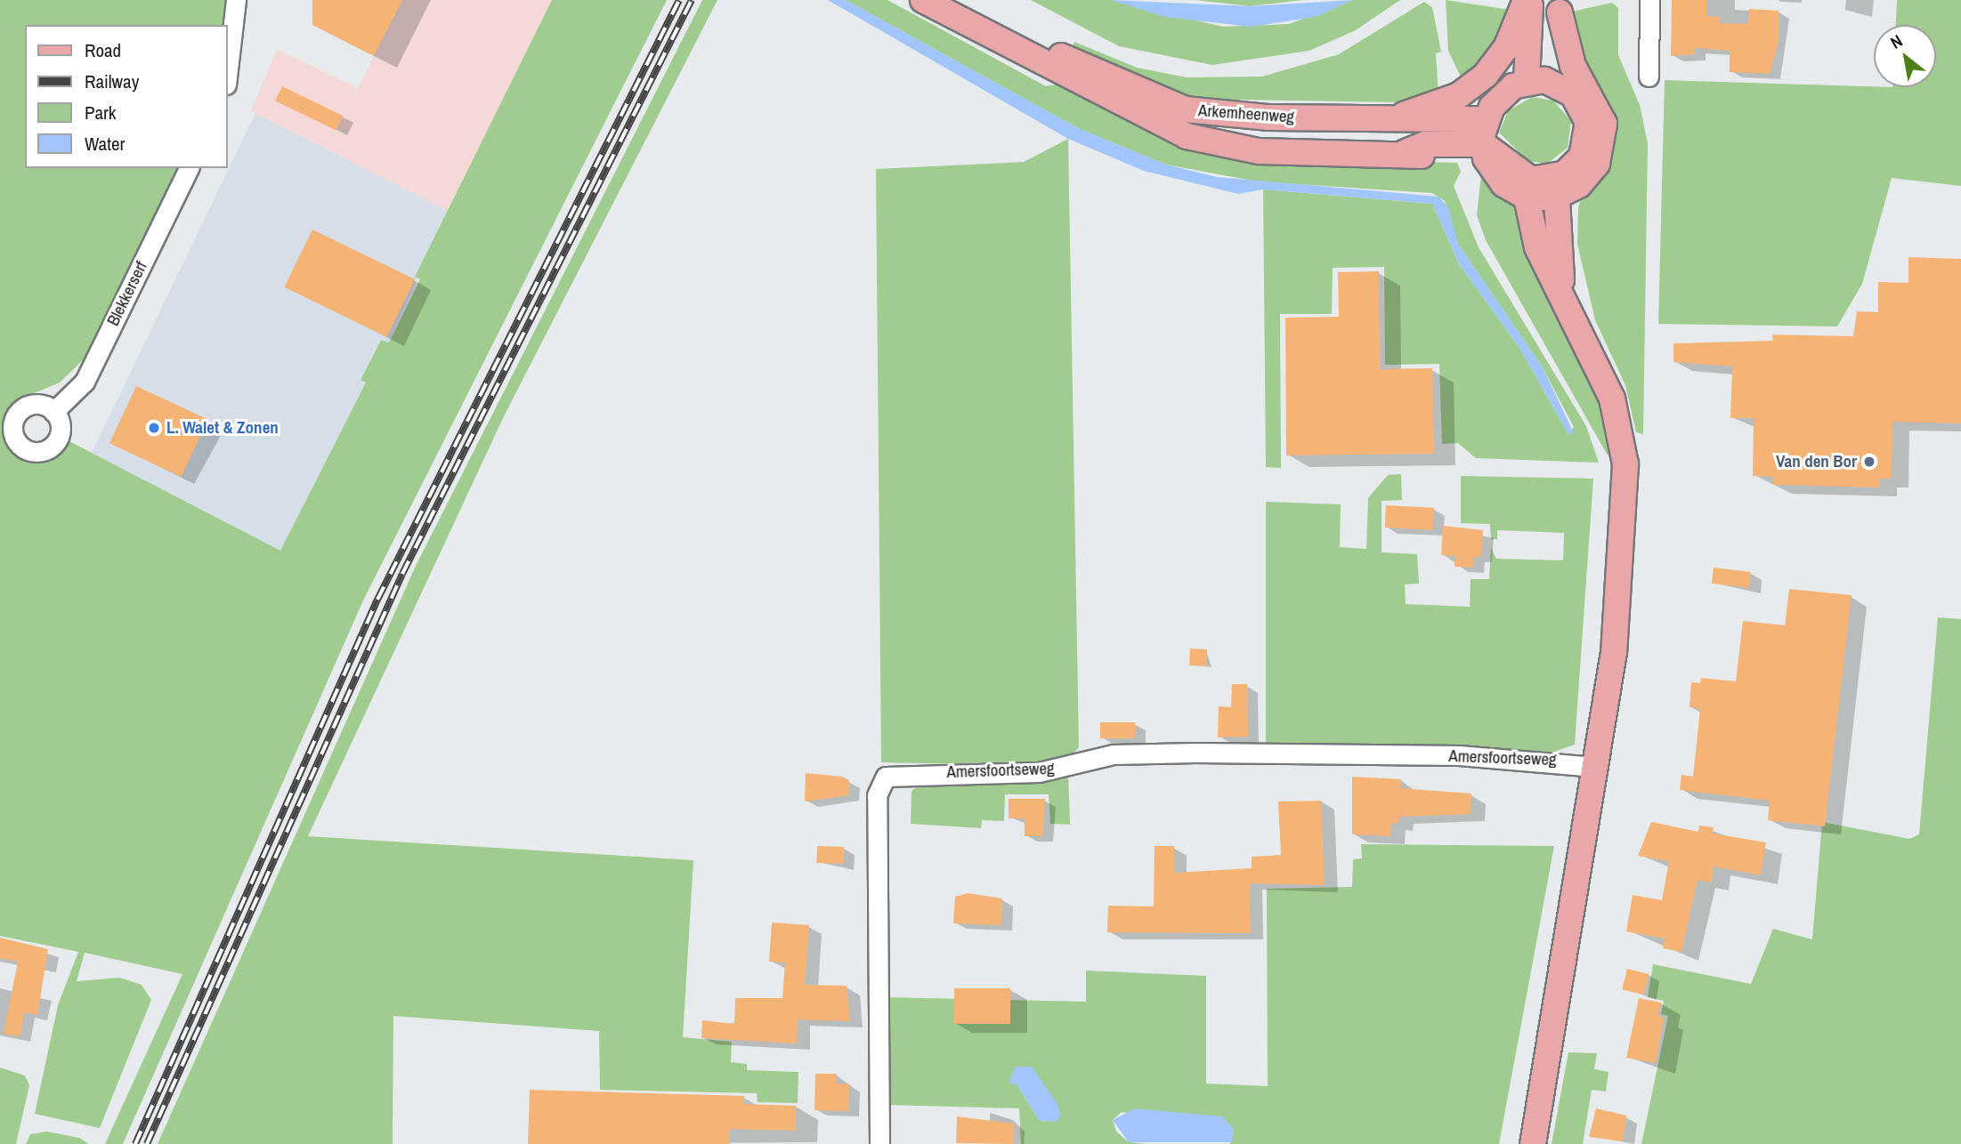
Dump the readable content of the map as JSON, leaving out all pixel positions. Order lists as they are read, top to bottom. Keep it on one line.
{"streets":{"main road":["Arkemheenweg"],"street":["Blekkerserf","Amersfoortseweg"]},"places":["L. Walet & Zonen","Van den Bor"],"legend":["Road","Railway","Park","Water"],"north":"top left"}
